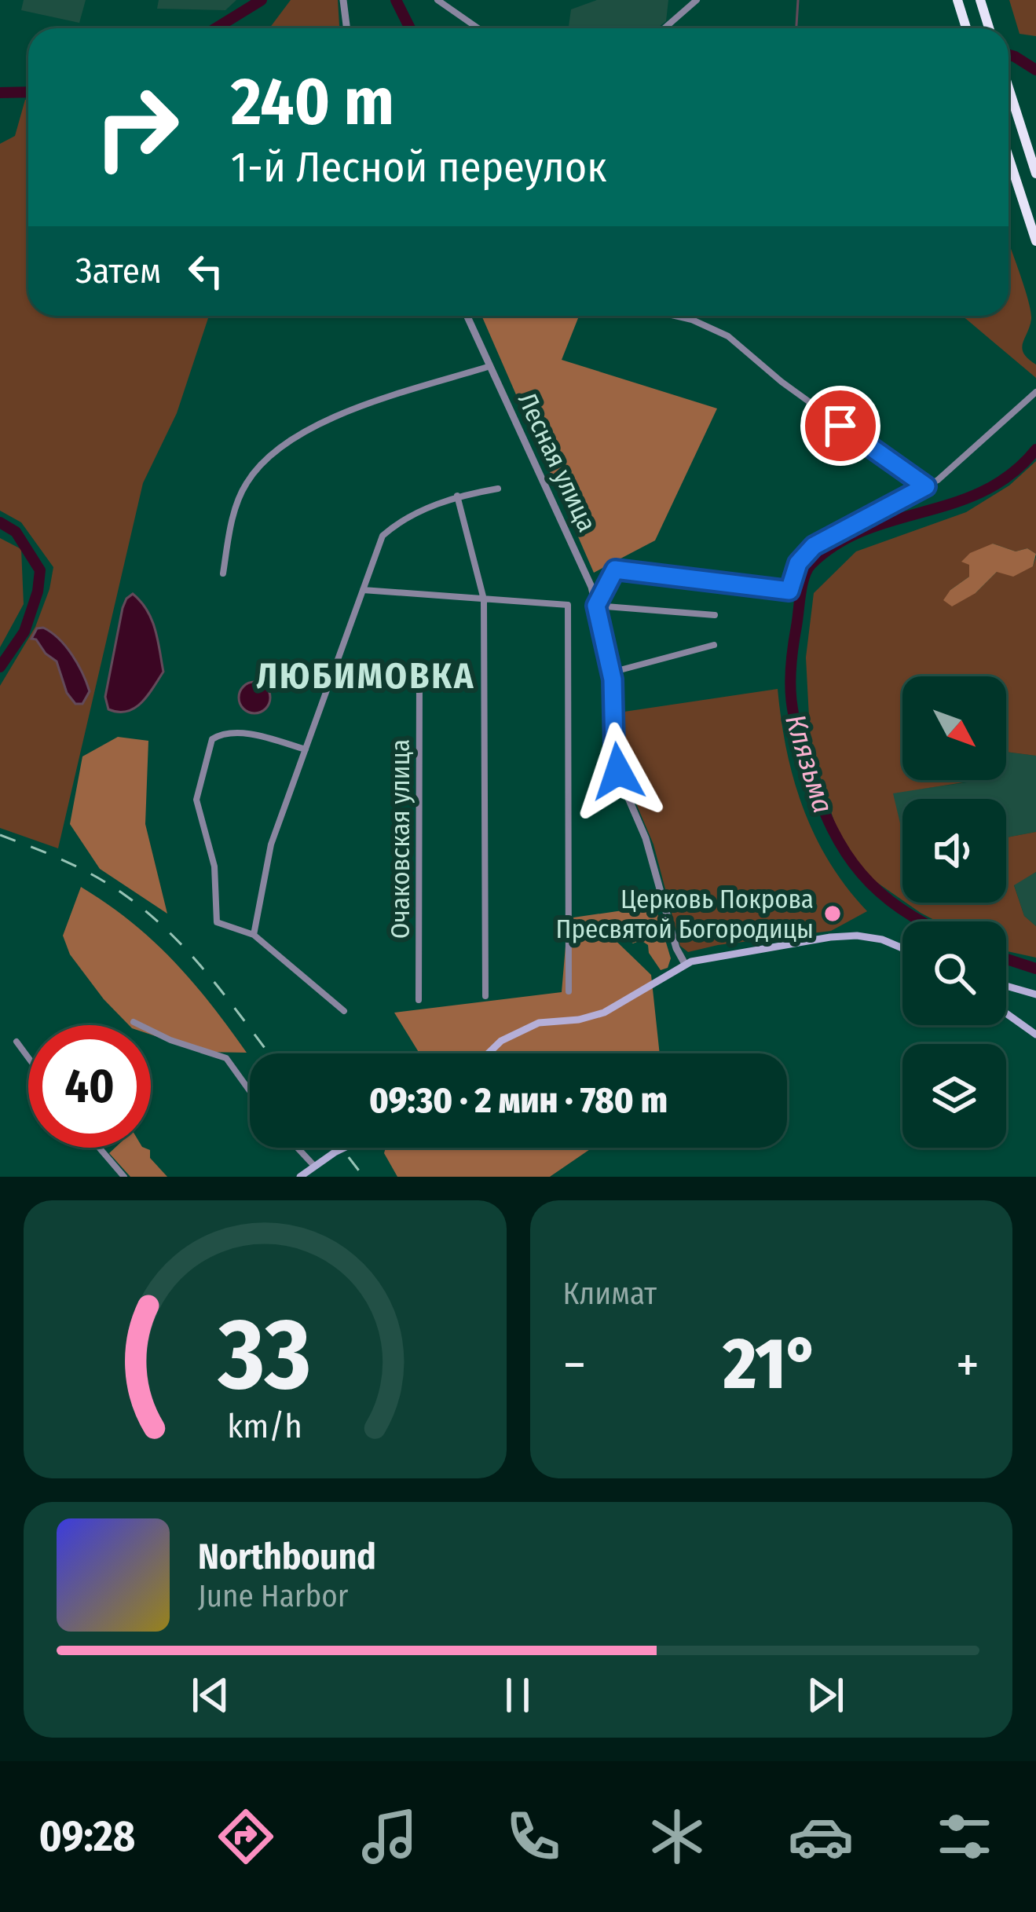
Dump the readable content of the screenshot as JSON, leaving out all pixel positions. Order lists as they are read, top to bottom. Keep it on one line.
{"streets":{"street":["Лесная улица","Очаковская улица"]},"districts":["ЛЮБИМОВКА"],"water":["Клязьма"],"places":["Церковь Покрова Пресвятой Богородицы"],"north":"bottom right","page":{"turn":["240 m","1-й Лесной переулок"],"then":"Затем","limit":"40","trip":"09:30 · 2 мин · 780 m","tile":"Климат","heat":["−","21°","+"],"song":["Northbound","June Harbor"],"tabs":"09:28","gauge":["33","km/h"]}}
